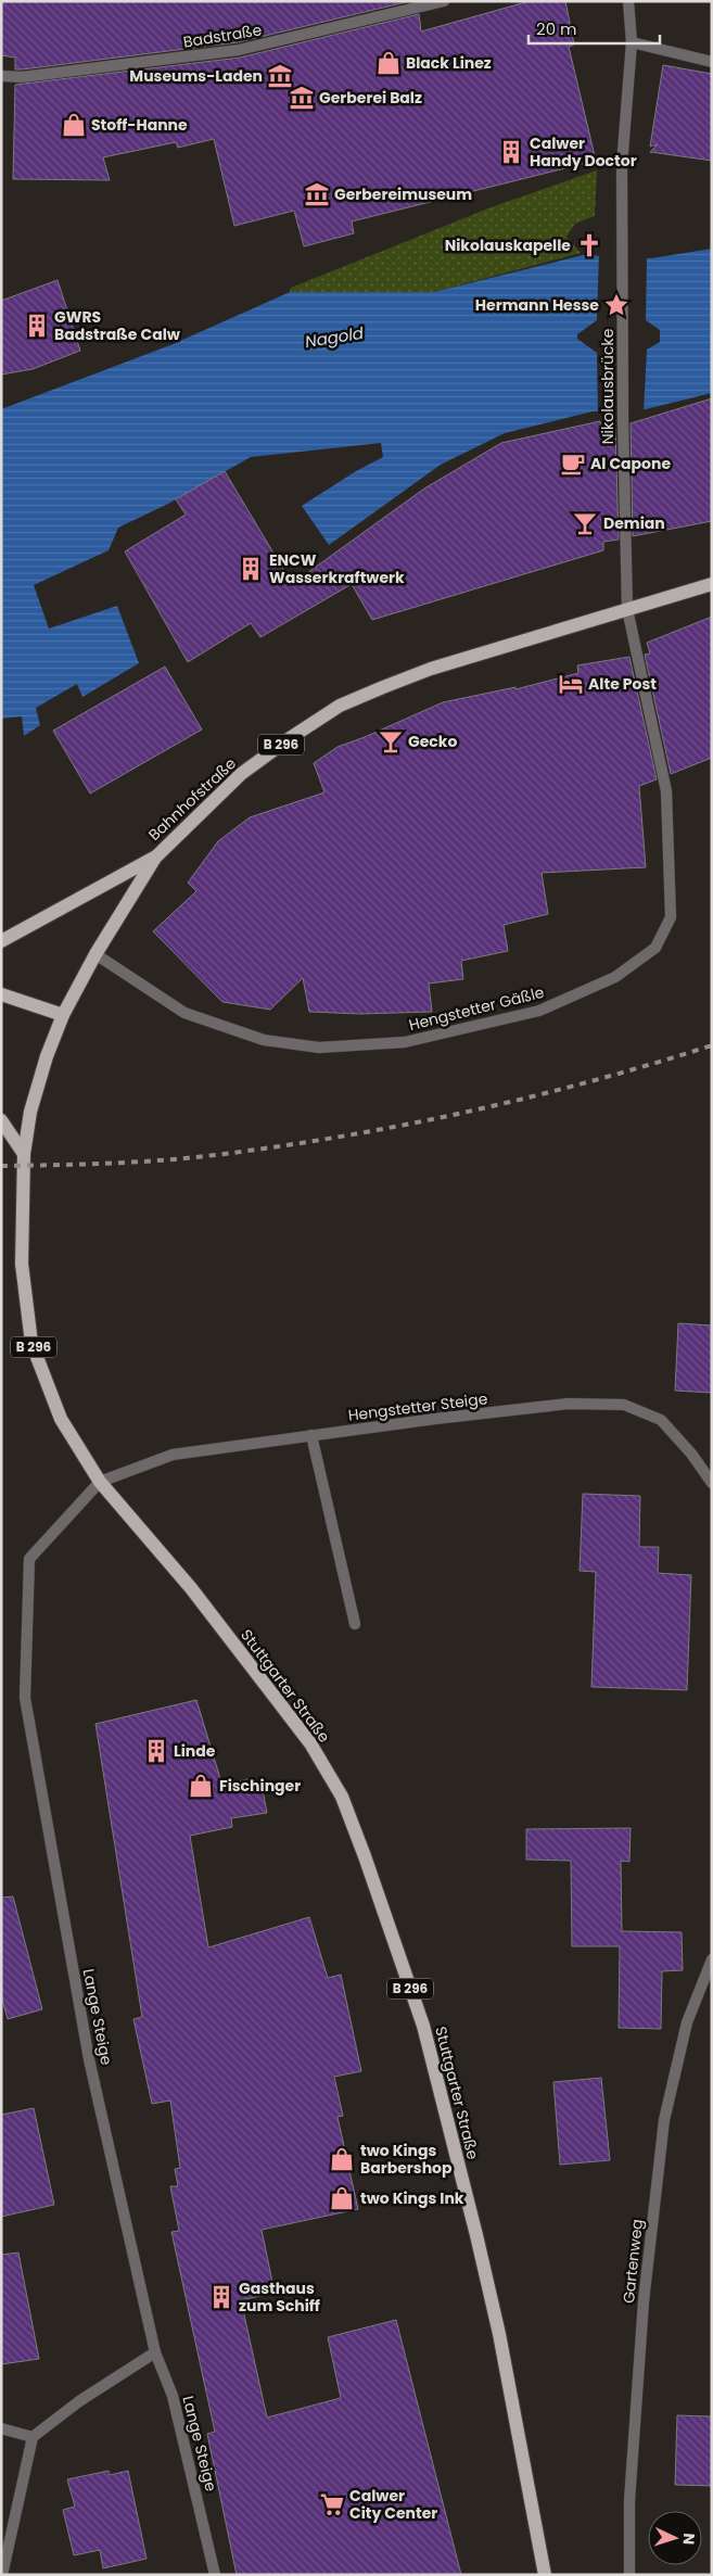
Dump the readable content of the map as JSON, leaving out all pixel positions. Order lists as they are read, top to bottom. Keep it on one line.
{"streets":{"main road":["B 296","Bahnhofstraße","Stuttgarter Straße"],"street":["Badstraße","Nikolausbrücke","Hengstetter Gäßle","Hengstetter Steige","Lange Steige","Gartenweg"]},"crossings":[["Nikolausbrücke","B 296"],["Nikolausbrücke","Bahnhofstraße"],["Nikolausbrücke","Hengstetter Gäßle"],["B 296","Bahnhofstraße"],["B 296","Hengstetter Gäßle"],["Bahnhofstraße","Hengstetter Gäßle"],["Bahnhofstraße","Stuttgarter Straße"],["Hengstetter Steige","Stuttgarter Straße"],["Hengstetter Steige","Lange Steige"],["Stuttgarter Straße","Lange Steige"]],"water":["Nagold"],"places":{"shop":["Black Linez","Stoff-Hanne","Fischinger","two Kings Barbershop","two Kings Ink"],"museum":["Museums-Laden","Gerberei Balz","Gerbereimuseum"],"building":["Calwer Handy Doctor","GWRS Badstraße Calw","ENCW Wasserkraftwerk","Linde","Gasthaus zum Schiff"],"church":["Nikolauskapelle"],"place":["Hermann Hesse"],"cafe":["Al Capone"],"bar":["Demian","Gecko"],"hotel":["Alte Post"],"supermarket":["Calwer City Center"]},"scale_bar":"20 m","north":"right"}
